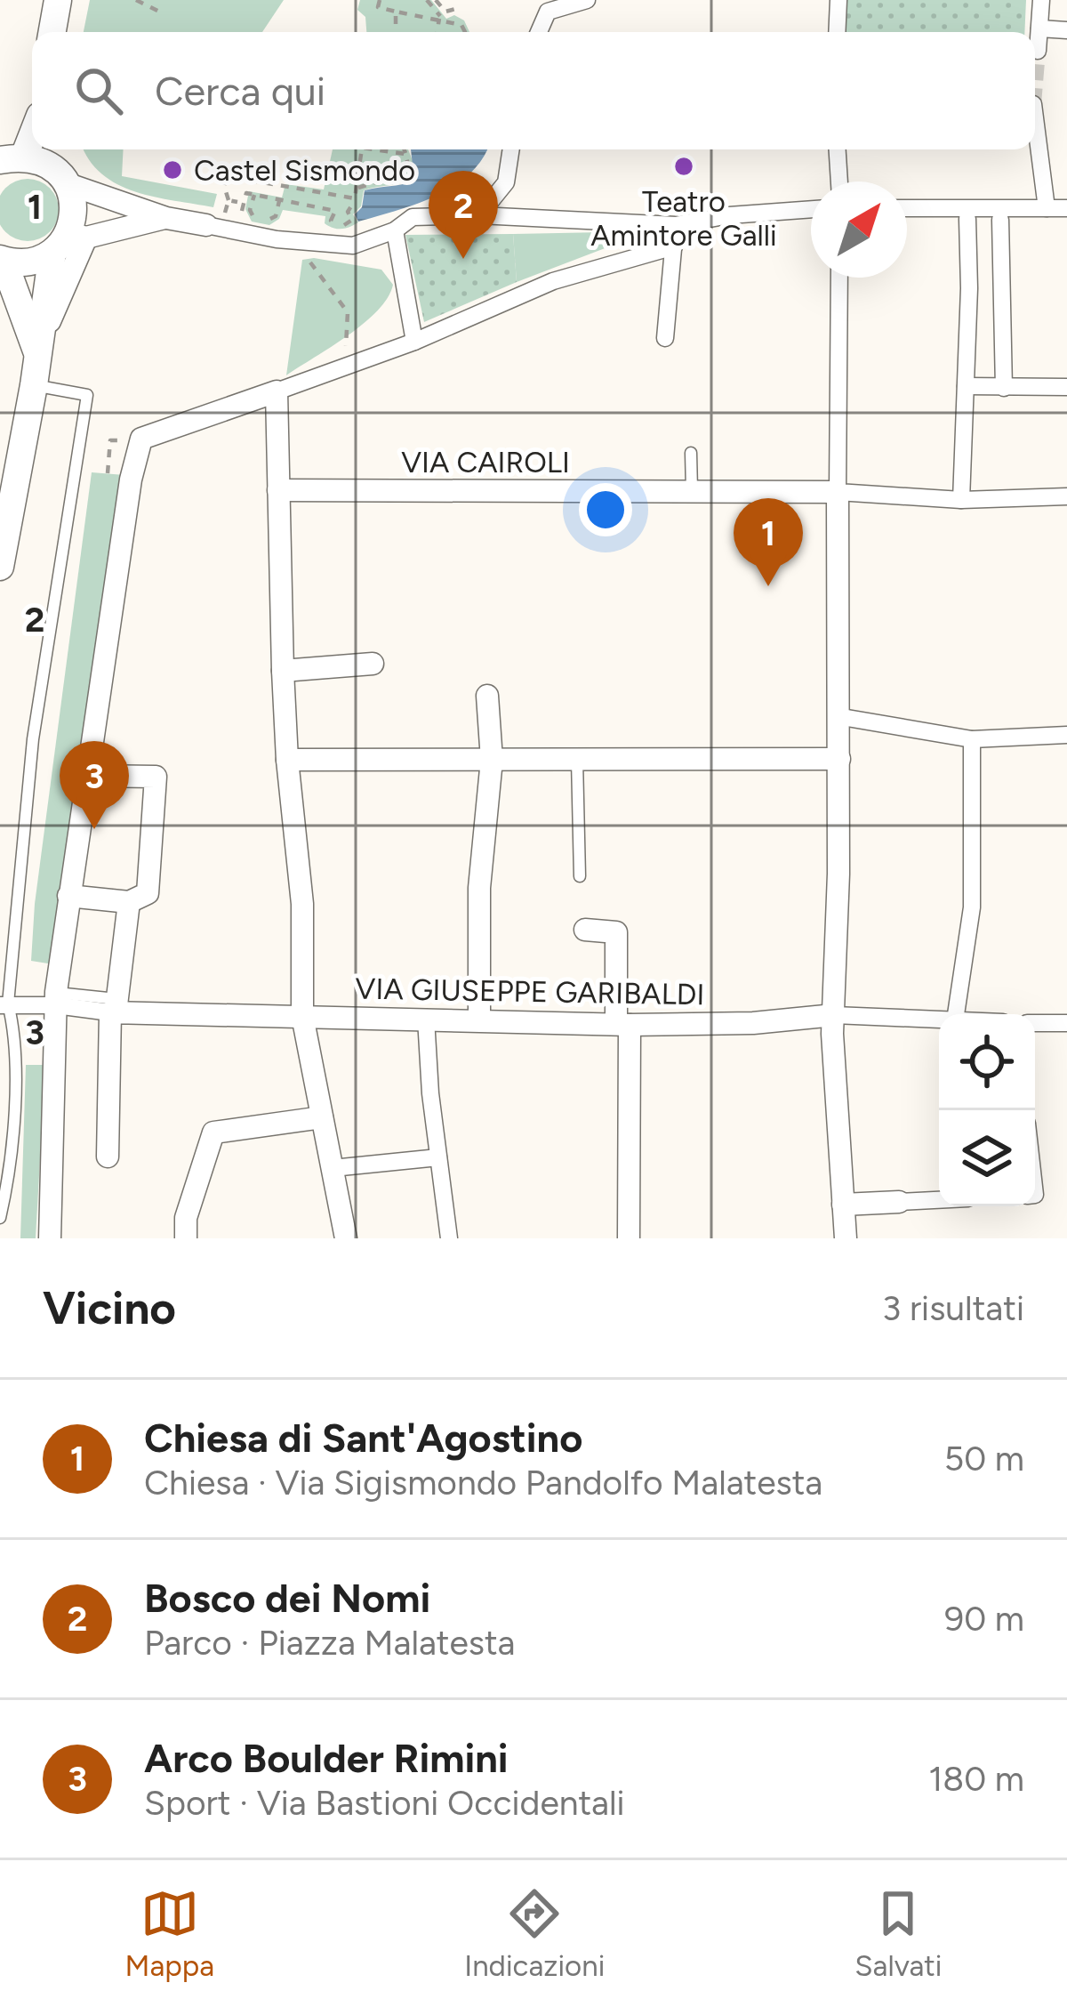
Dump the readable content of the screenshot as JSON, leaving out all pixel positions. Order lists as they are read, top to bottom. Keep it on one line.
{"streets":{"street":["VIA CAIROLI","VIA GIUSEPPE GARIBALDI"]},"places":["Teatro Amintore Galli","Castel Sismondo"],"north":"top right","page":{"search":"Cerca qui","pins":["2","1","3"],"heading":["Vicino","3 risultati"],"list":[{"mark":"1","name":"Chiesa di Sant'Agostino","note":"Chiesa · Via Sigismondo Pandolfo Malatesta","value":"50 m"},{"mark":"2","name":"Bosco dei Nomi","note":"Parco · Piazza Malatesta","value":"90 m"},{"mark":"3","name":"Arco Boulder Rimini","note":"Sport · Via Bastioni Occidentali","value":"180 m"}],"nav":["Mappa","Indicazioni","Salvati"]},"grid":{"rows":["1","2","3"]}}
